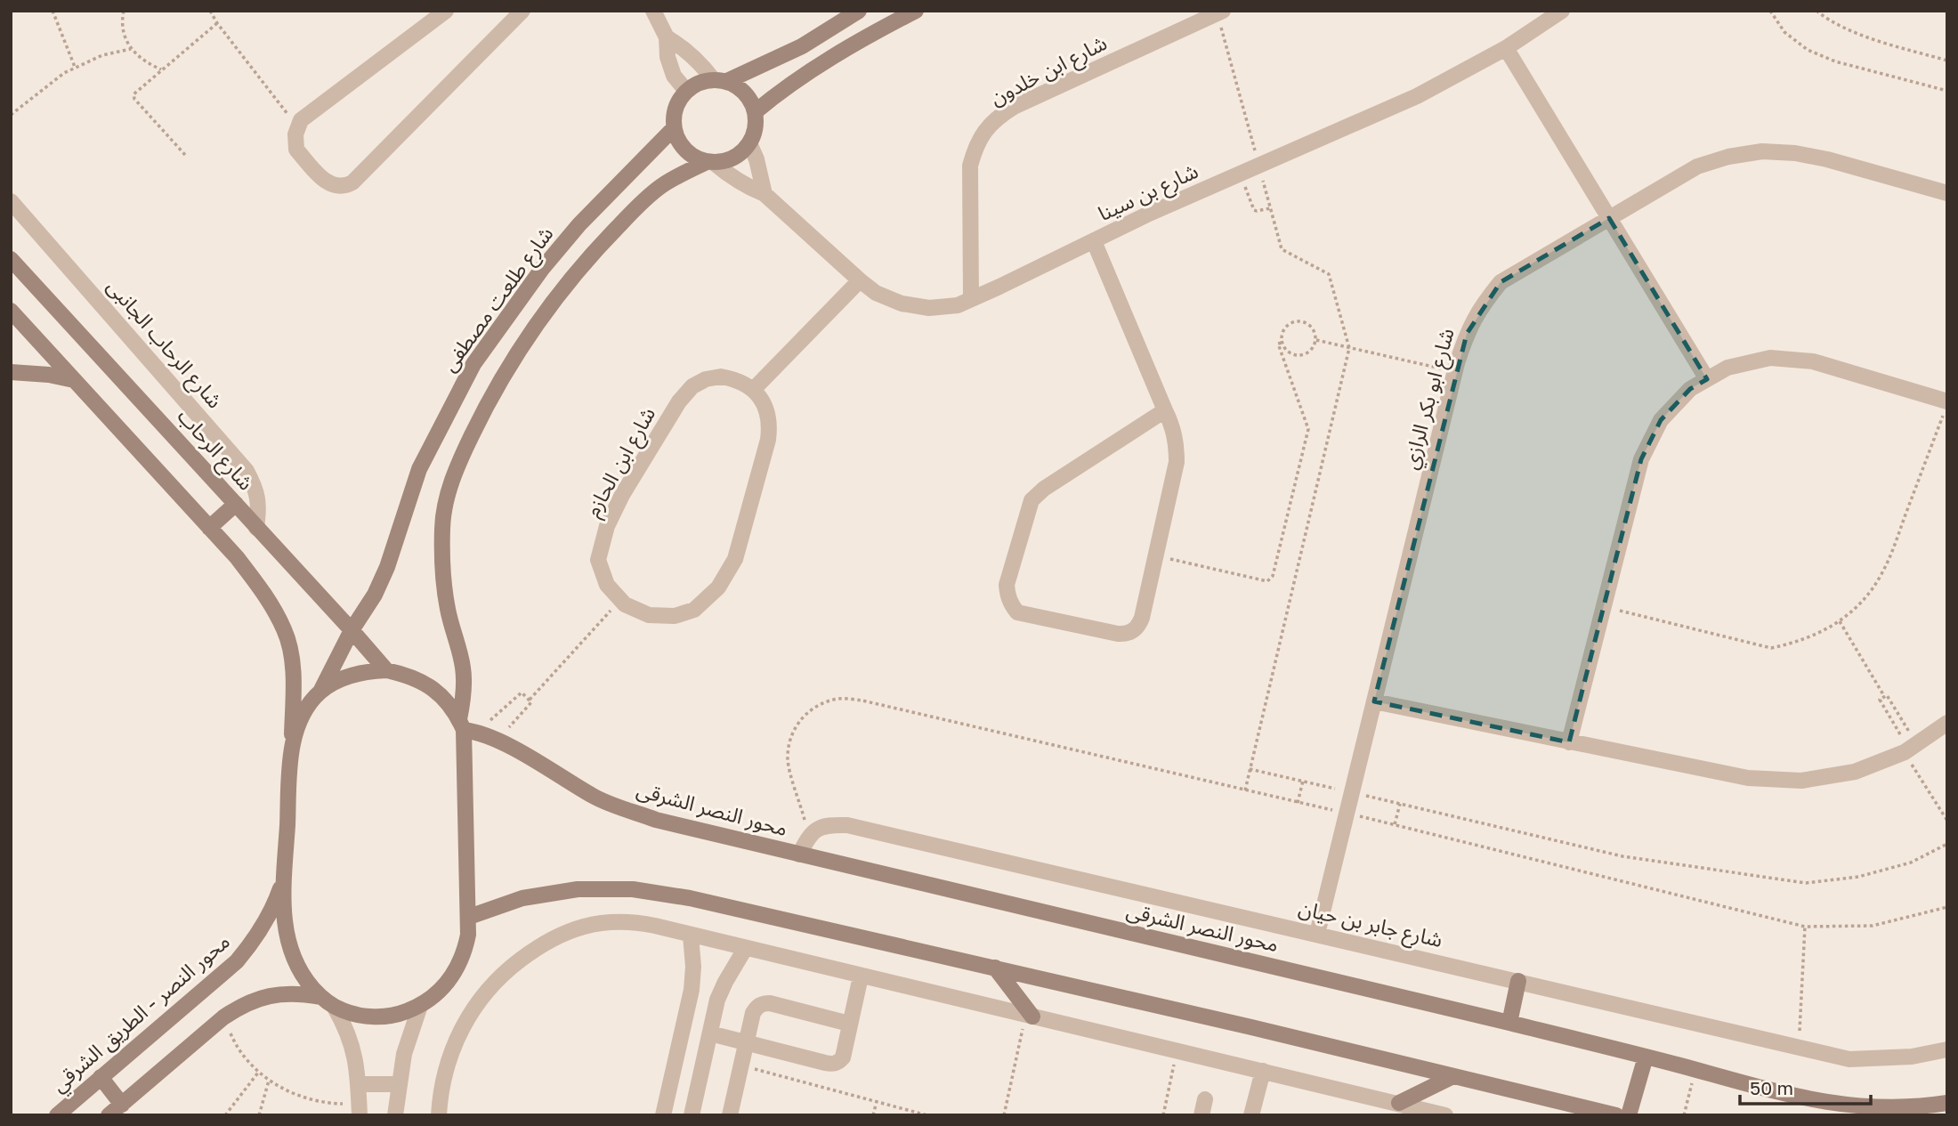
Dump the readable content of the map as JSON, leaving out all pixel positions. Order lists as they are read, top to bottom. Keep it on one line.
{"streets":{"street":["شارع ابن خلدون","شارع بن سينا","شارع طلعت مصطفى","شارع الرحاب الجانبى","شارع ابو بكر الرازي","شارع الرحاب","شارع ابن الحازم","محور النصر الشرقى","شارع جابر بن حيان","محور النصر - الطريق الشرقي"]},"crossings":[["شارع ابن خلدون","شارع بن سينا"],["شارع بن سينا","شارع طلعت مصطفى"],["شارع طلعت مصطفى","شارع الرحاب"],["شارع الرحاب الجانبى","شارع الرحاب"],["شارع ابو بكر الرازي","شارع جابر بن حيان"]],"scale_bar":"50 m"}
